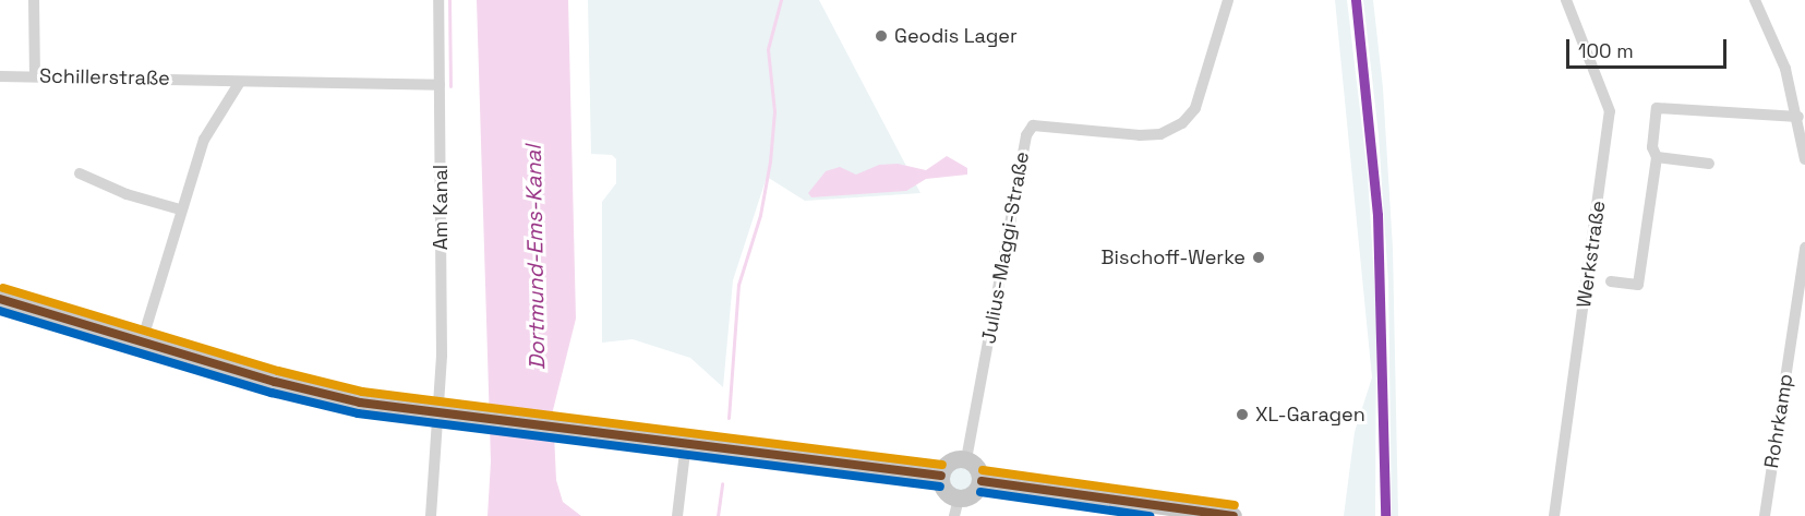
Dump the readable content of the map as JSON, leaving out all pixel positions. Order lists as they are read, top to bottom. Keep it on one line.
{"streets":{"street":["Schillerstraße","Am Kanal","Julius-Maggi-Straße","Werkstraße","Rohrkamp"]},"water":["Dortmund-Ems-Kanal"],"places":["Geodis Lager","Bischoff-Werke","XL-Garagen"],"scale_bar":"100 m"}
